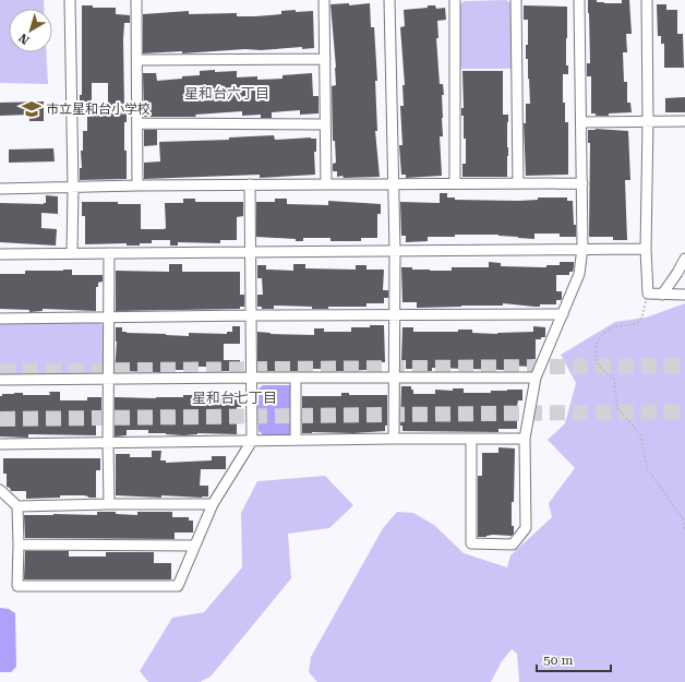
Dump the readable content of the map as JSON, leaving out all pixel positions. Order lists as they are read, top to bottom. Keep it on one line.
{"districts":["星和台六丁目","星和台七丁目"],"places":{"school or university":["市立星和台小学校"]},"scale_bar":"50 m","north":"bottom left"}
